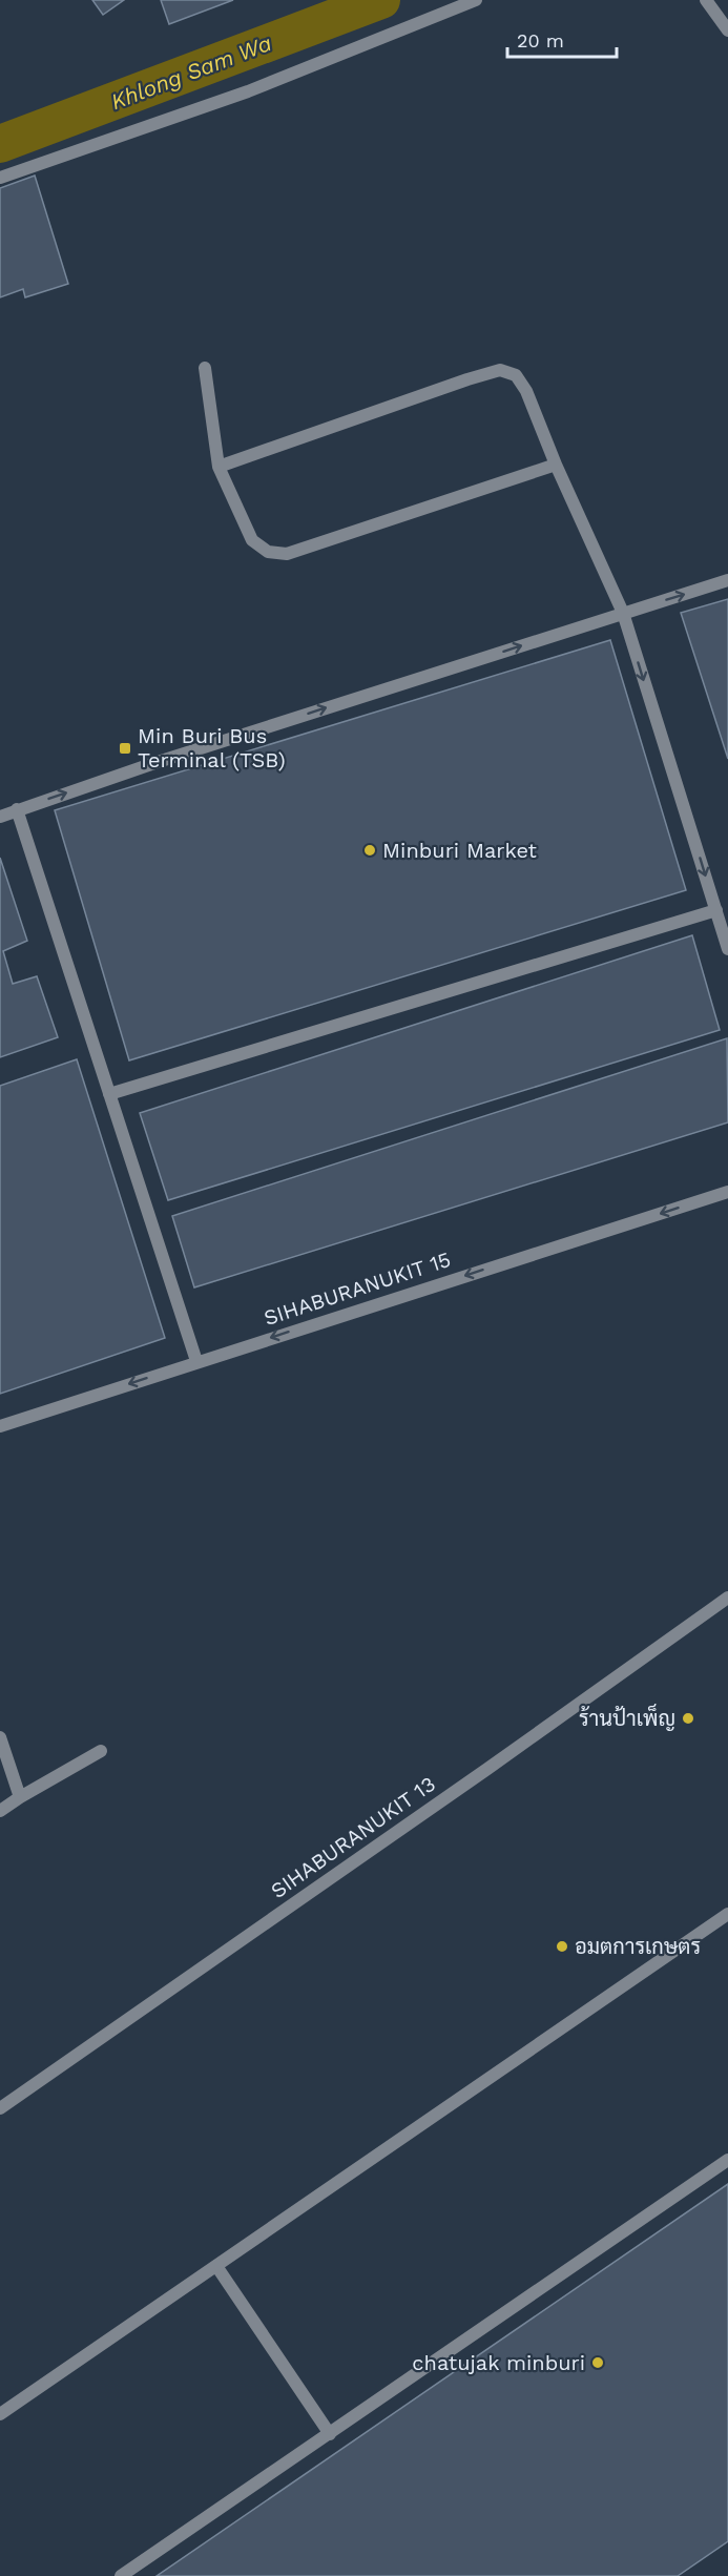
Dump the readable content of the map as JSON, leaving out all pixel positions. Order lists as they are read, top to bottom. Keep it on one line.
{"streets":{"street":["SIHABURANUKIT 15","SIHABURANUKIT 13"]},"one_way":["SIHABURANUKIT 15"],"water":["Khlong Sam Wa"],"places":{"transit":["Min Buri Bus Terminal (TSB)"],"other":["Minburi Market","ร้านป้าเพ็ญ","อมตการเกษตร","chatujak minburi"]},"scale_bar":"20 m"}
